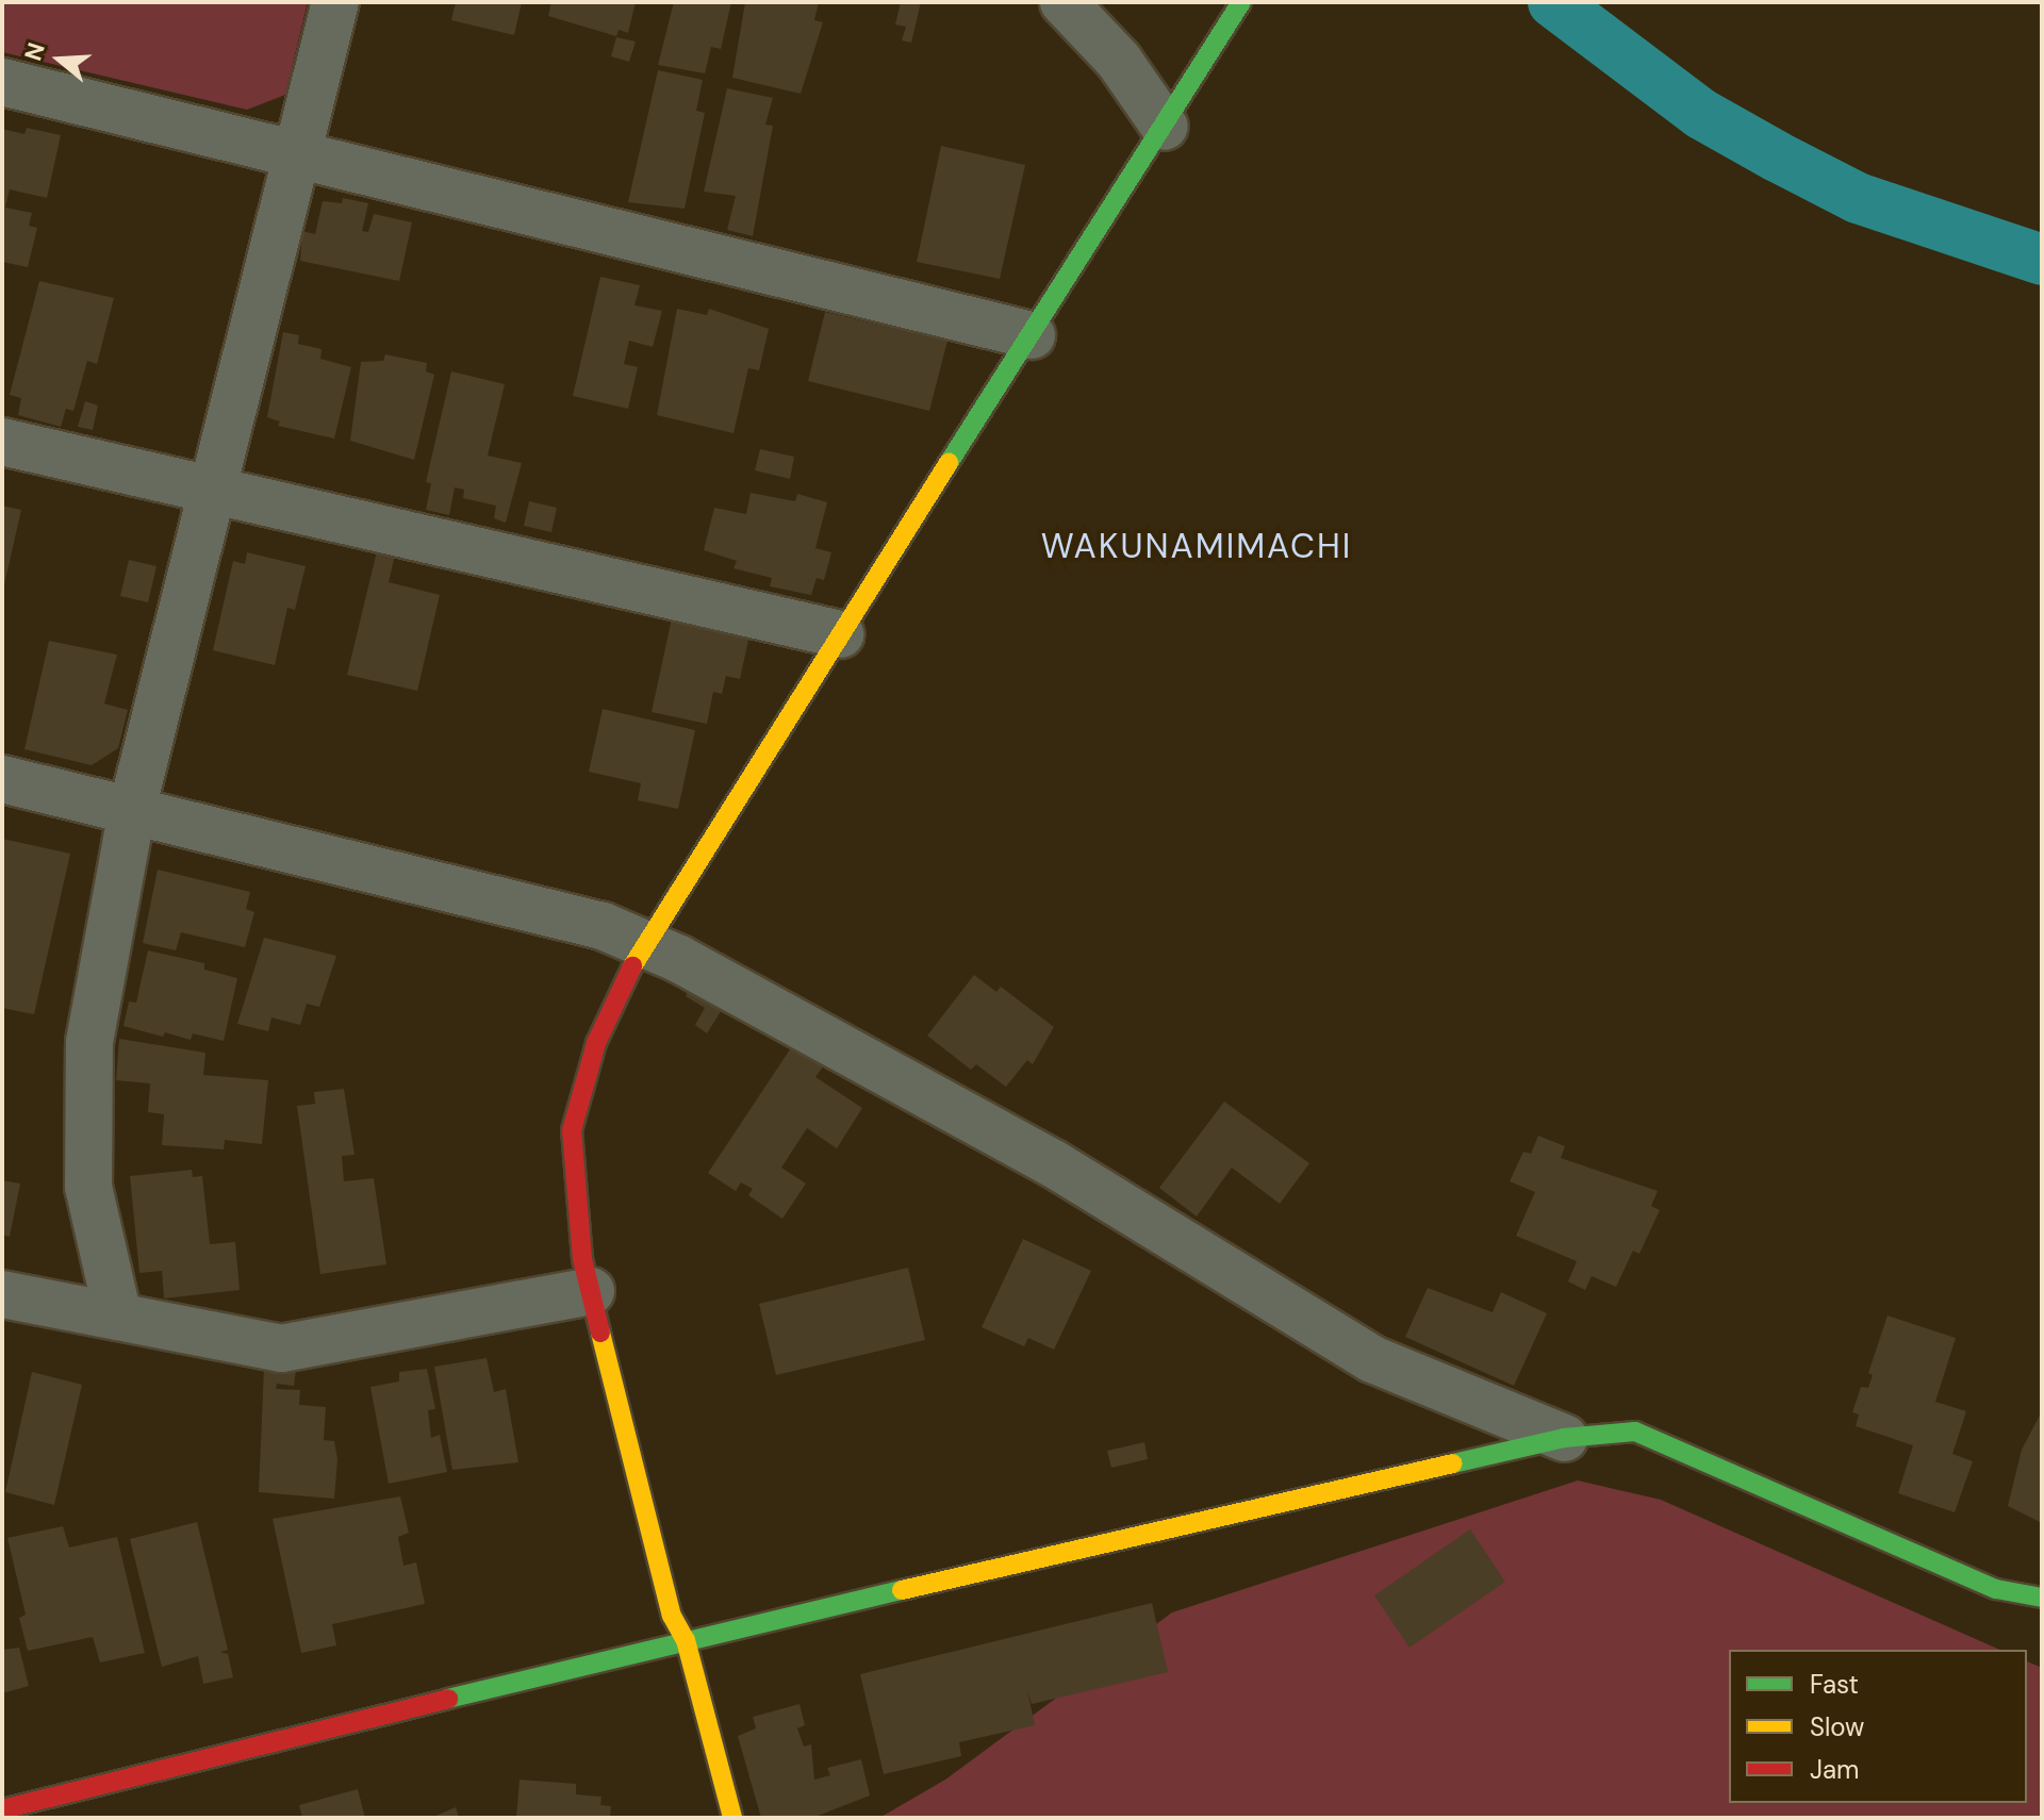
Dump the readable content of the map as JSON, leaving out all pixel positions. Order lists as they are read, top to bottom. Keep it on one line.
{"districts":["WAKUNAMIMACHI"],"legend":["Fast","Slow","Jam"],"north":"left"}
